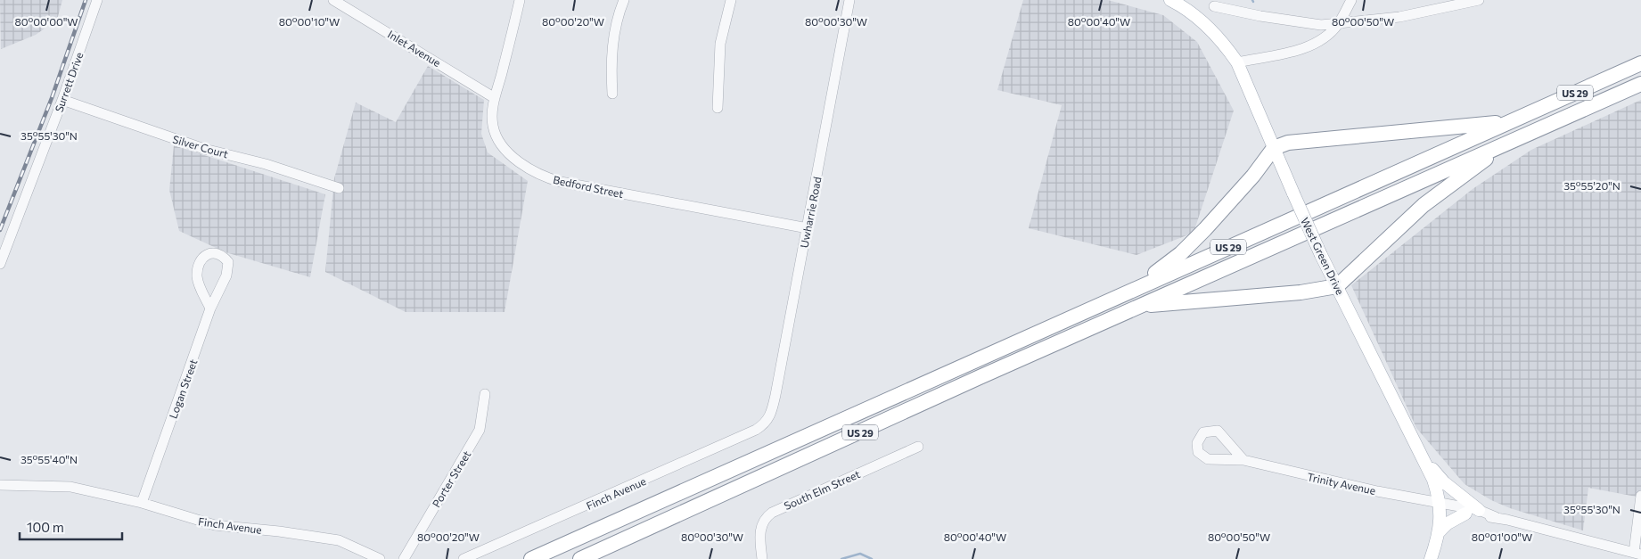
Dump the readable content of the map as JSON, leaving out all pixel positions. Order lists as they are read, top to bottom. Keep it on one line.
{"streets":{"highway":["US 29"],"main road":["West Green Drive"],"street":["Inlet Avenue","Surrett Drive","Silver Court","Bedford Street","Uwharrie Road","Logan Street","Porter Street","Trinity Avenue","South Elm Street","Finch Avenue"]},"crossings":[["Inlet Avenue","Bedford Street"],["Surrett Drive","Silver Court"],["Bedford Street","Uwharrie Road"],["Uwharrie Road","Finch Avenue"],["West Green Drive","Trinity Avenue"],["Logan Street","Finch Avenue"]],"scale_bar":"100 m","coordinates":["80°00'00\"W","80°00'10\"W","80°00'20\"W","80°00'30\"W","80°00'40\"W","80°00'50\"W","35°55'30\"N","35°55'20\"N","35°55'40\"N","80°01'00\"W"]}
